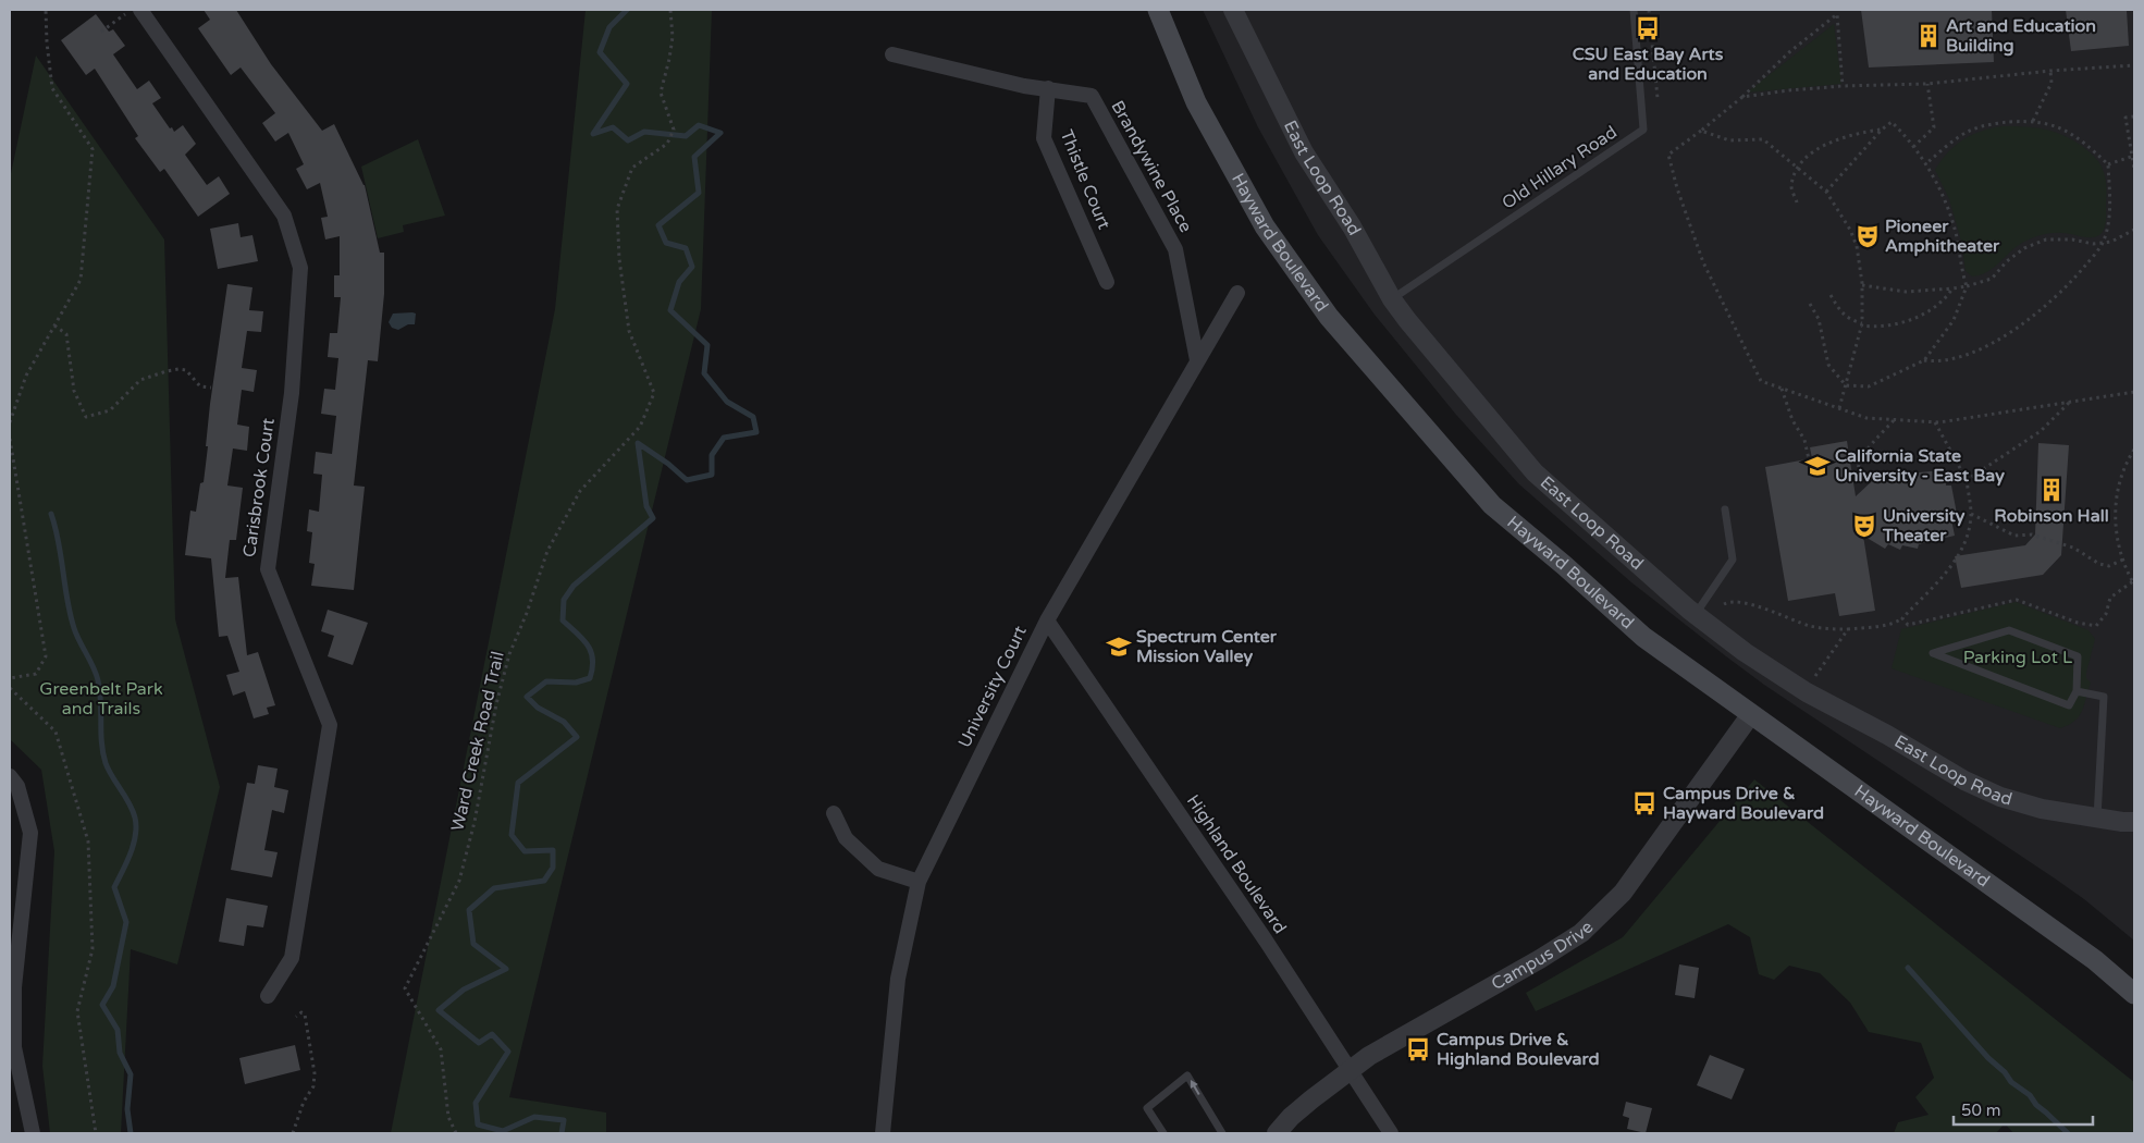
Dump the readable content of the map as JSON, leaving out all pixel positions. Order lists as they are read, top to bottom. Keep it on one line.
{"streets":{"main road":["Hayward Boulevard"],"street":["Brandywine Place","East Loop Road","Thistle Court","Carisbrook Court","University Court","Highland Boulevard","Campus Drive"],"lane":["Old Hillary Road"],"path":["Ward Creek Road Trail"]},"crossings":[["Brandywine Place","Thistle Court"],["Brandywine Place","University Court"],["Old Hillary Road","East Loop Road"],["Hayward Boulevard","Campus Drive"],["University Court","Highland Boulevard"],["Highland Boulevard","Campus Drive"]],"parks":["Parking Lot L","Greenbelt Park and Trails"],"places":{"bus stop":["CSU East Bay Arts and Education","Campus Drive & Hayward Boulevard","Campus Drive & Highland Boulevard"],"building":["Art and Education Building","Robinson Hall"],"theatre":["Pioneer Amphitheater","University Theater"],"school or university":["California State University - East Bay","Spectrum Center Mission Valley"]},"scale_bar":"50 m"}
